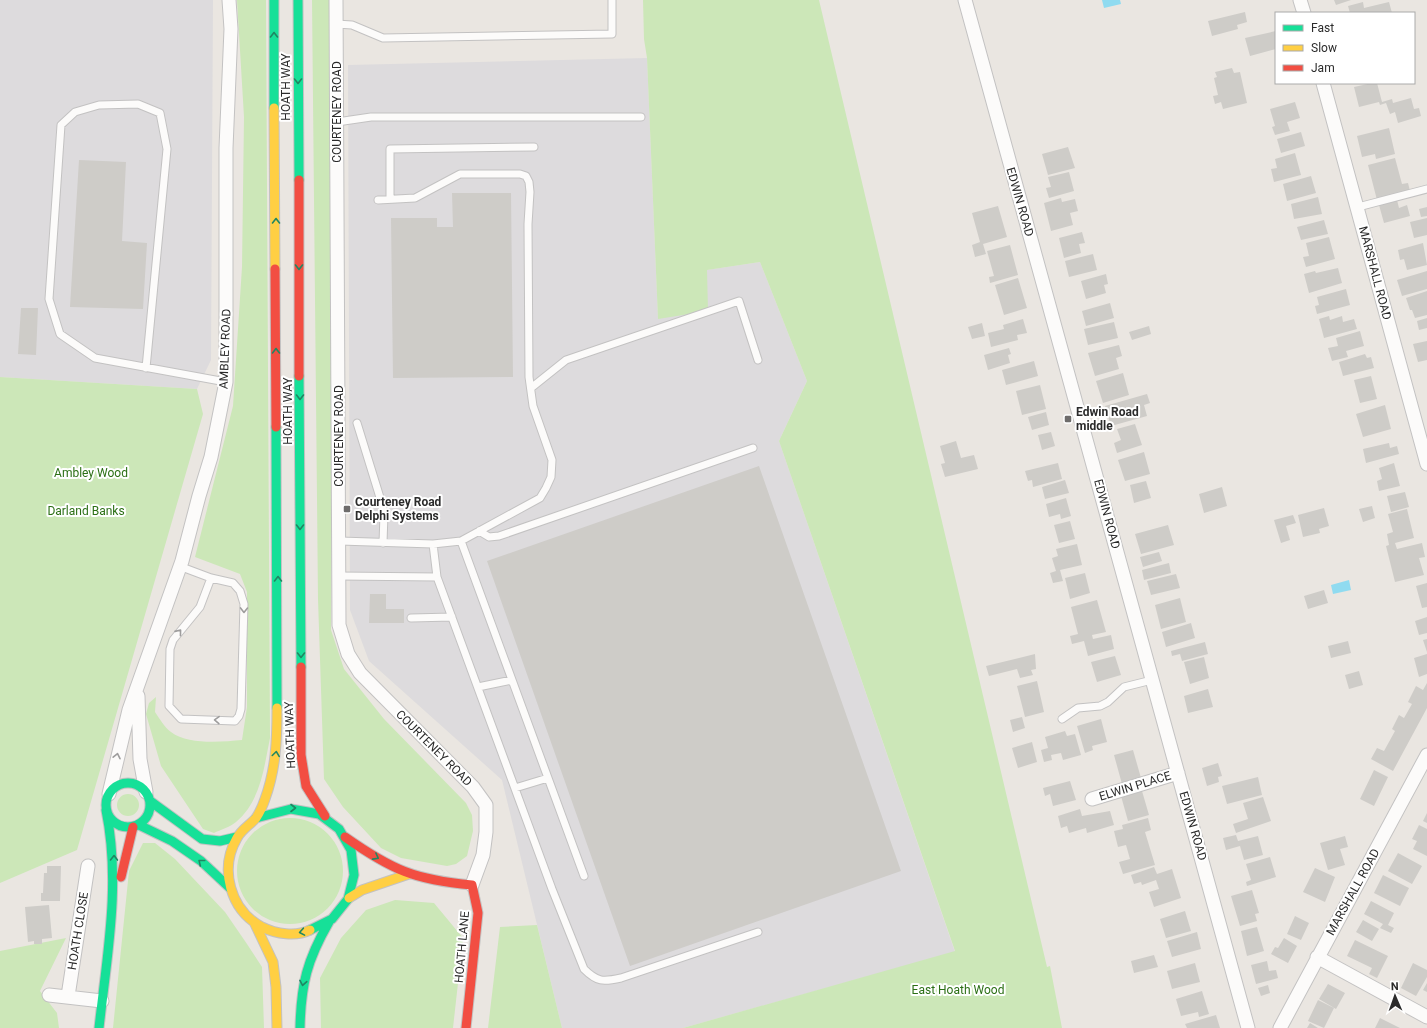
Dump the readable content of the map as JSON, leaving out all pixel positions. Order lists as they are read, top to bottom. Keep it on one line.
{"streets":{"main road":["HOATH WAY","HOATH LANE"],"street":["COURTENEY ROAD","EDWIN ROAD","MARSHALL ROAD","AMBLEY ROAD","ELWIN PLACE","HOATH CLOSE"]},"crossings":[["COURTENEY ROAD","HOATH LANE"],["EDWIN ROAD","ELWIN PLACE"]],"parks":["Ambley Wood","Darland Banks","East Hoath Wood"],"places":{"transit":["Edwin Road middle","Courteney Road Delphi Systems"]},"legend":["Fast","Slow","Jam"],"north":"top"}
